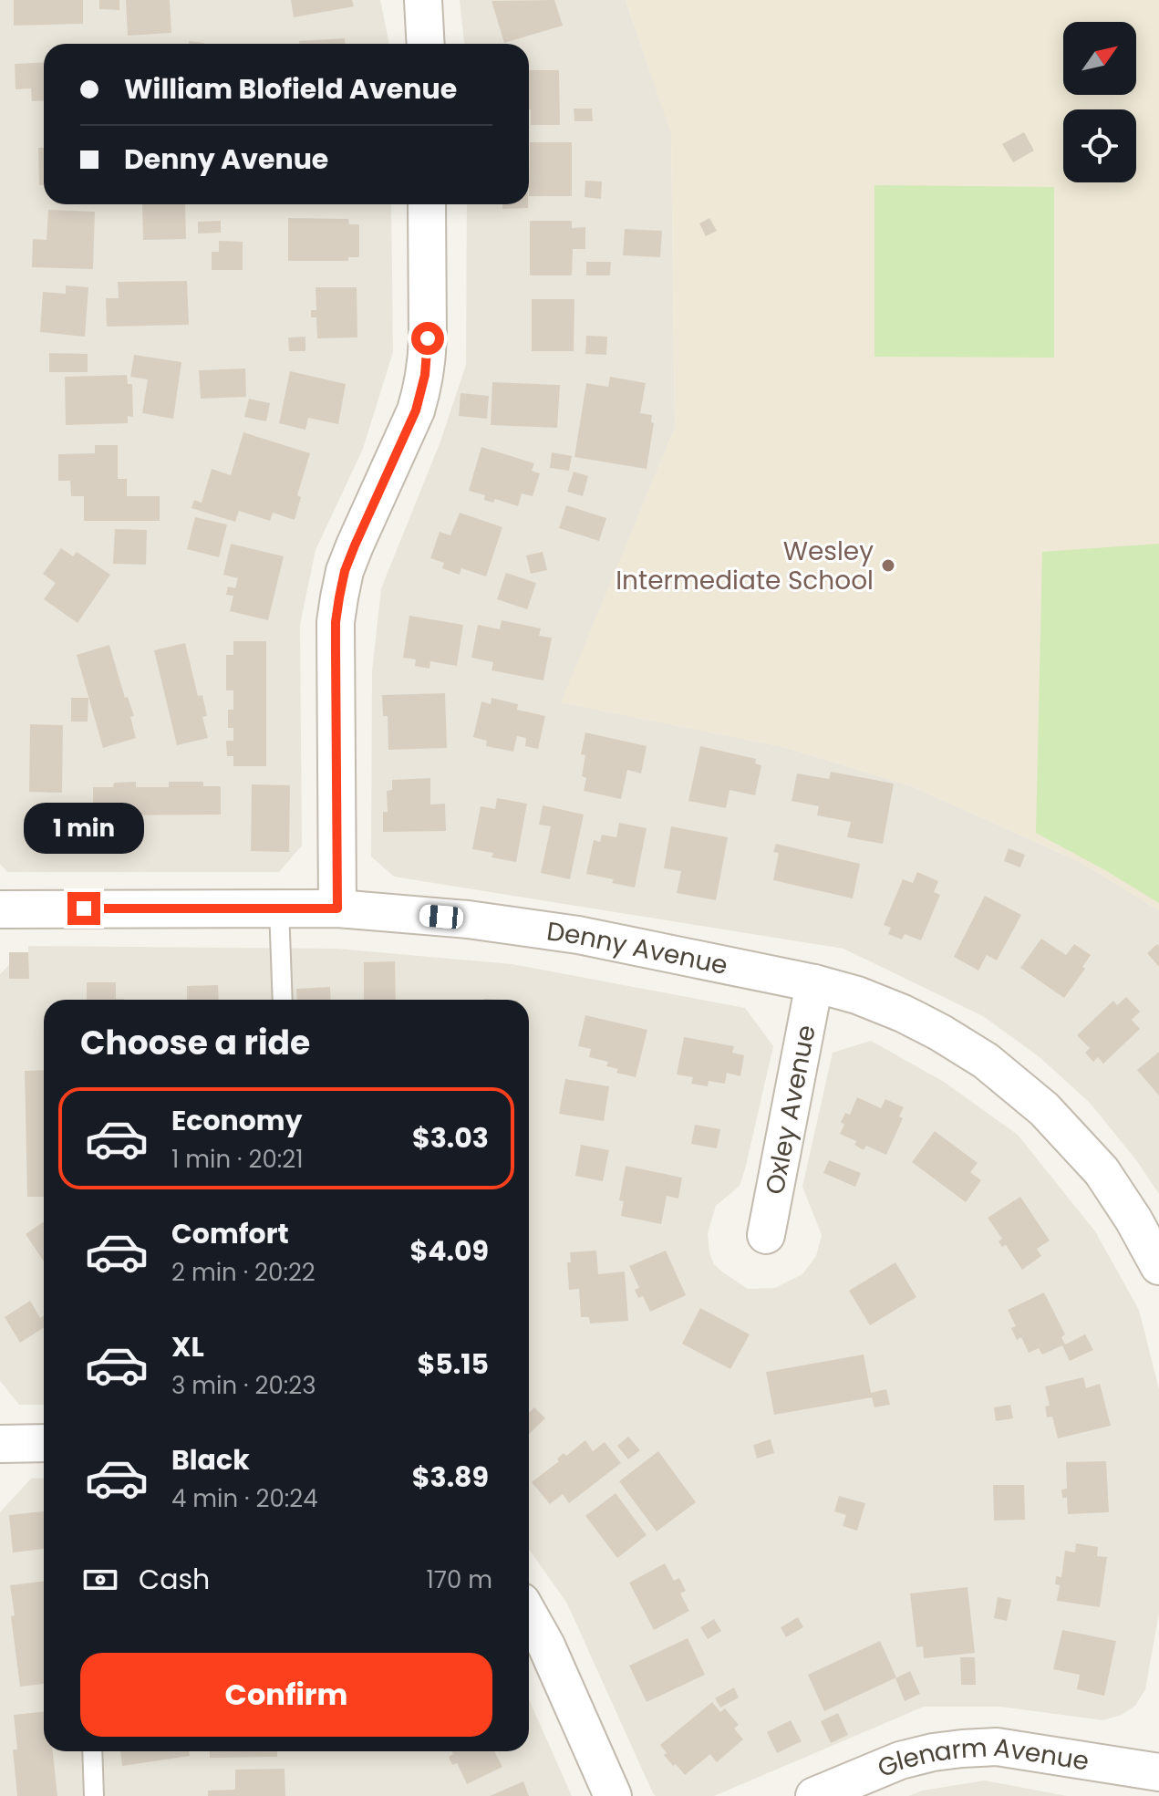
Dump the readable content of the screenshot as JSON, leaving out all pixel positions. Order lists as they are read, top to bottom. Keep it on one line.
{"streets":{"street":["Denny Avenue","Oxley Avenue","Glenarm Avenue"]},"crossings":[["Denny Avenue","Oxley Avenue"]],"places":["Wesley Intermediate School"],"north":"top right","page":{"banner":["William Blofield Avenue","Denny Avenue"],"bubble":"1 min","heading":"Choose a ride","list":[{"name":"Economy","note":"1 min · 20:21","value":"$3.03"},{"name":"Comfort","note":"2 min · 20:22","value":"$4.09"},{"name":"XL","note":"3 min · 20:23","value":"$5.15"},{"name":"Black","note":"4 min · 20:24","value":"$3.89"}],"pay":["Cash","170 m"],"buttons":"Confirm"}}
